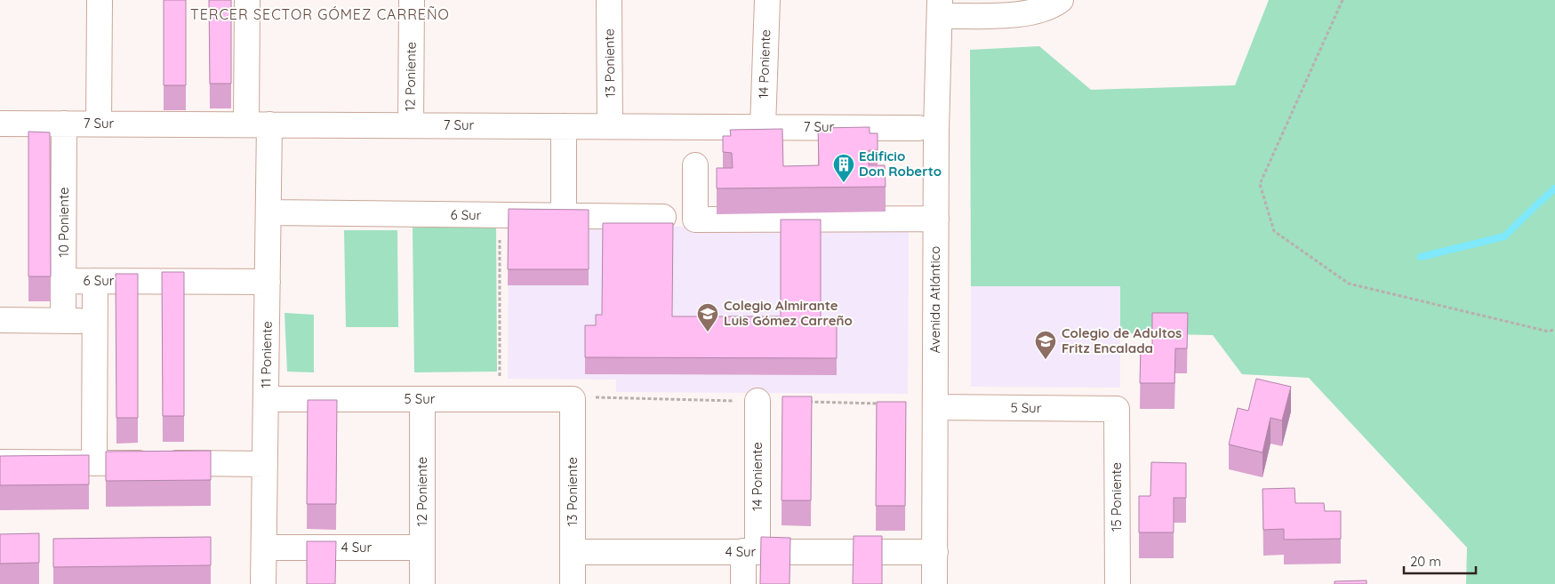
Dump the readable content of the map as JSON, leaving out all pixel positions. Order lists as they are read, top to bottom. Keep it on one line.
{"streets":{"street":["13 Poniente","14 Poniente","12 Poniente","7 Sur","6 Sur","10 Poniente","Avenida Atlántico","11 Poniente","5 Sur","15 Poniente","4 Sur"]},"crossings":[["13 Poniente","7 Sur"],["13 Poniente","5 Sur"],["13 Poniente","4 Sur"],["14 Poniente","7 Sur"],["14 Poniente","4 Sur"],["12 Poniente","7 Sur"],["12 Poniente","5 Sur"],["12 Poniente","4 Sur"],["7 Sur","10 Poniente"],["7 Sur","11 Poniente"],["6 Sur","10 Poniente"],["6 Sur","11 Poniente"],["Avenida Atlántico","5 Sur"],["Avenida Atlántico","4 Sur"],["11 Poniente","5 Sur"],["11 Poniente","4 Sur"],["5 Sur","15 Poniente"]],"districts":["TERCER SECTOR GÓMEZ CARREÑO"],"places":{"building":["Edificio Don Roberto"],"school or university":["Colegio Almirante Luis Gómez Carreño","Colegio de Adultos Fritz Encalada"]},"scale_bar":"20 m"}
